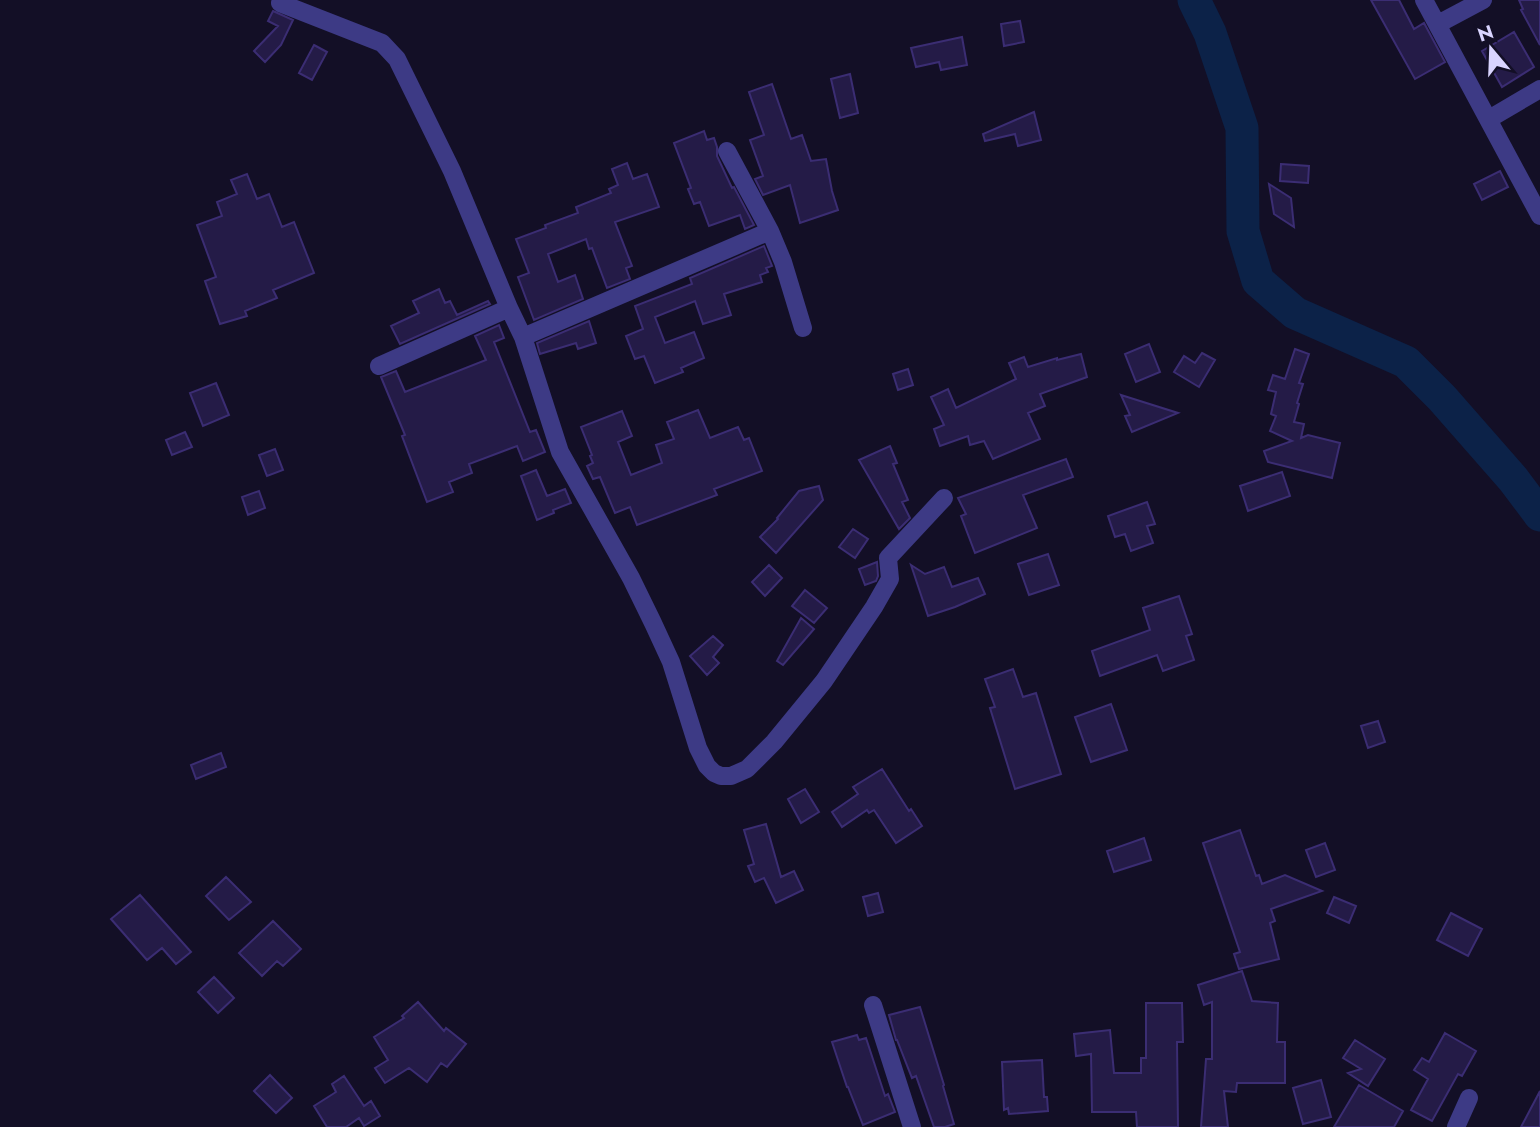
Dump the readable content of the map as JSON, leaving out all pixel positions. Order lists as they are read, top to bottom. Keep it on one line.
{"north":"top"}
